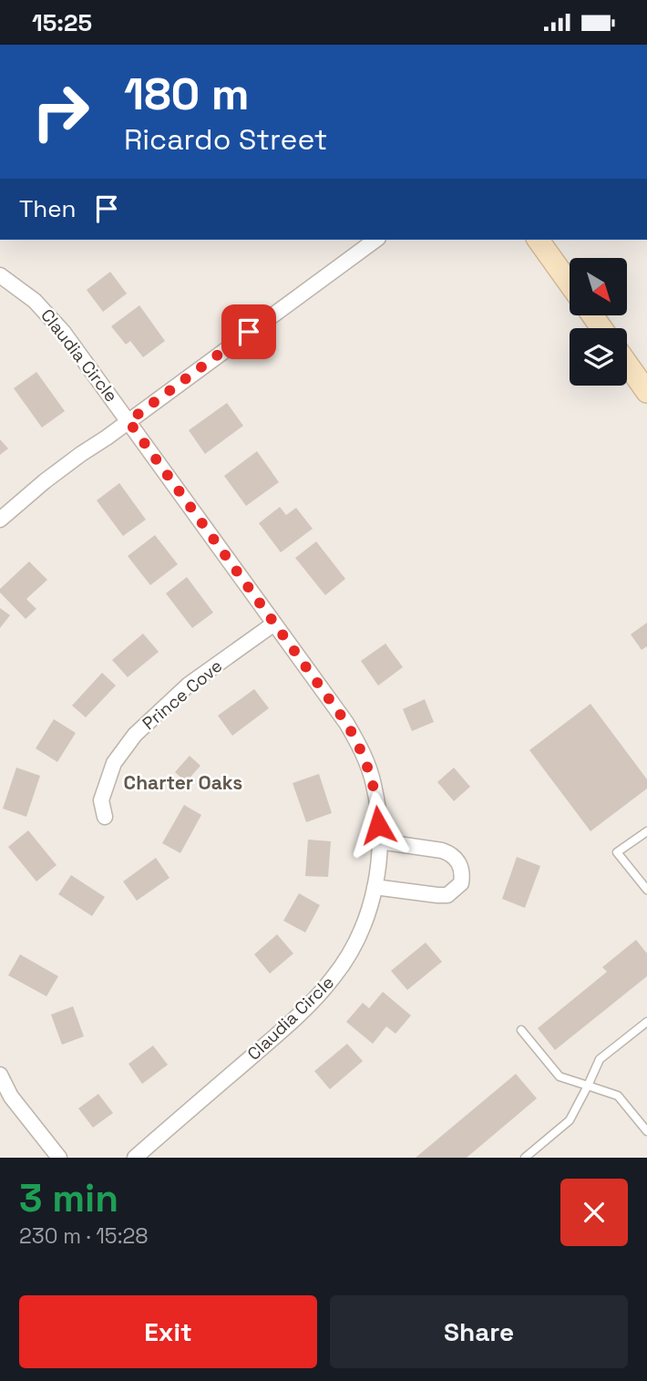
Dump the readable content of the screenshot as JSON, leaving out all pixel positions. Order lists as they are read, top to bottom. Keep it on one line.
{"streets":{"street":["Claudia Circle","Prince Cove"]},"crossings":[["Claudia Circle","Prince Cove"]],"districts":["Charter Oaks"],"north":"bottom right","page":{"status":"15:25","turn":["180 m","Ricardo Street"],"then":"Then","heading":["3 min","230 m · 15:28"],"buttons":["Exit","Share"]}}
